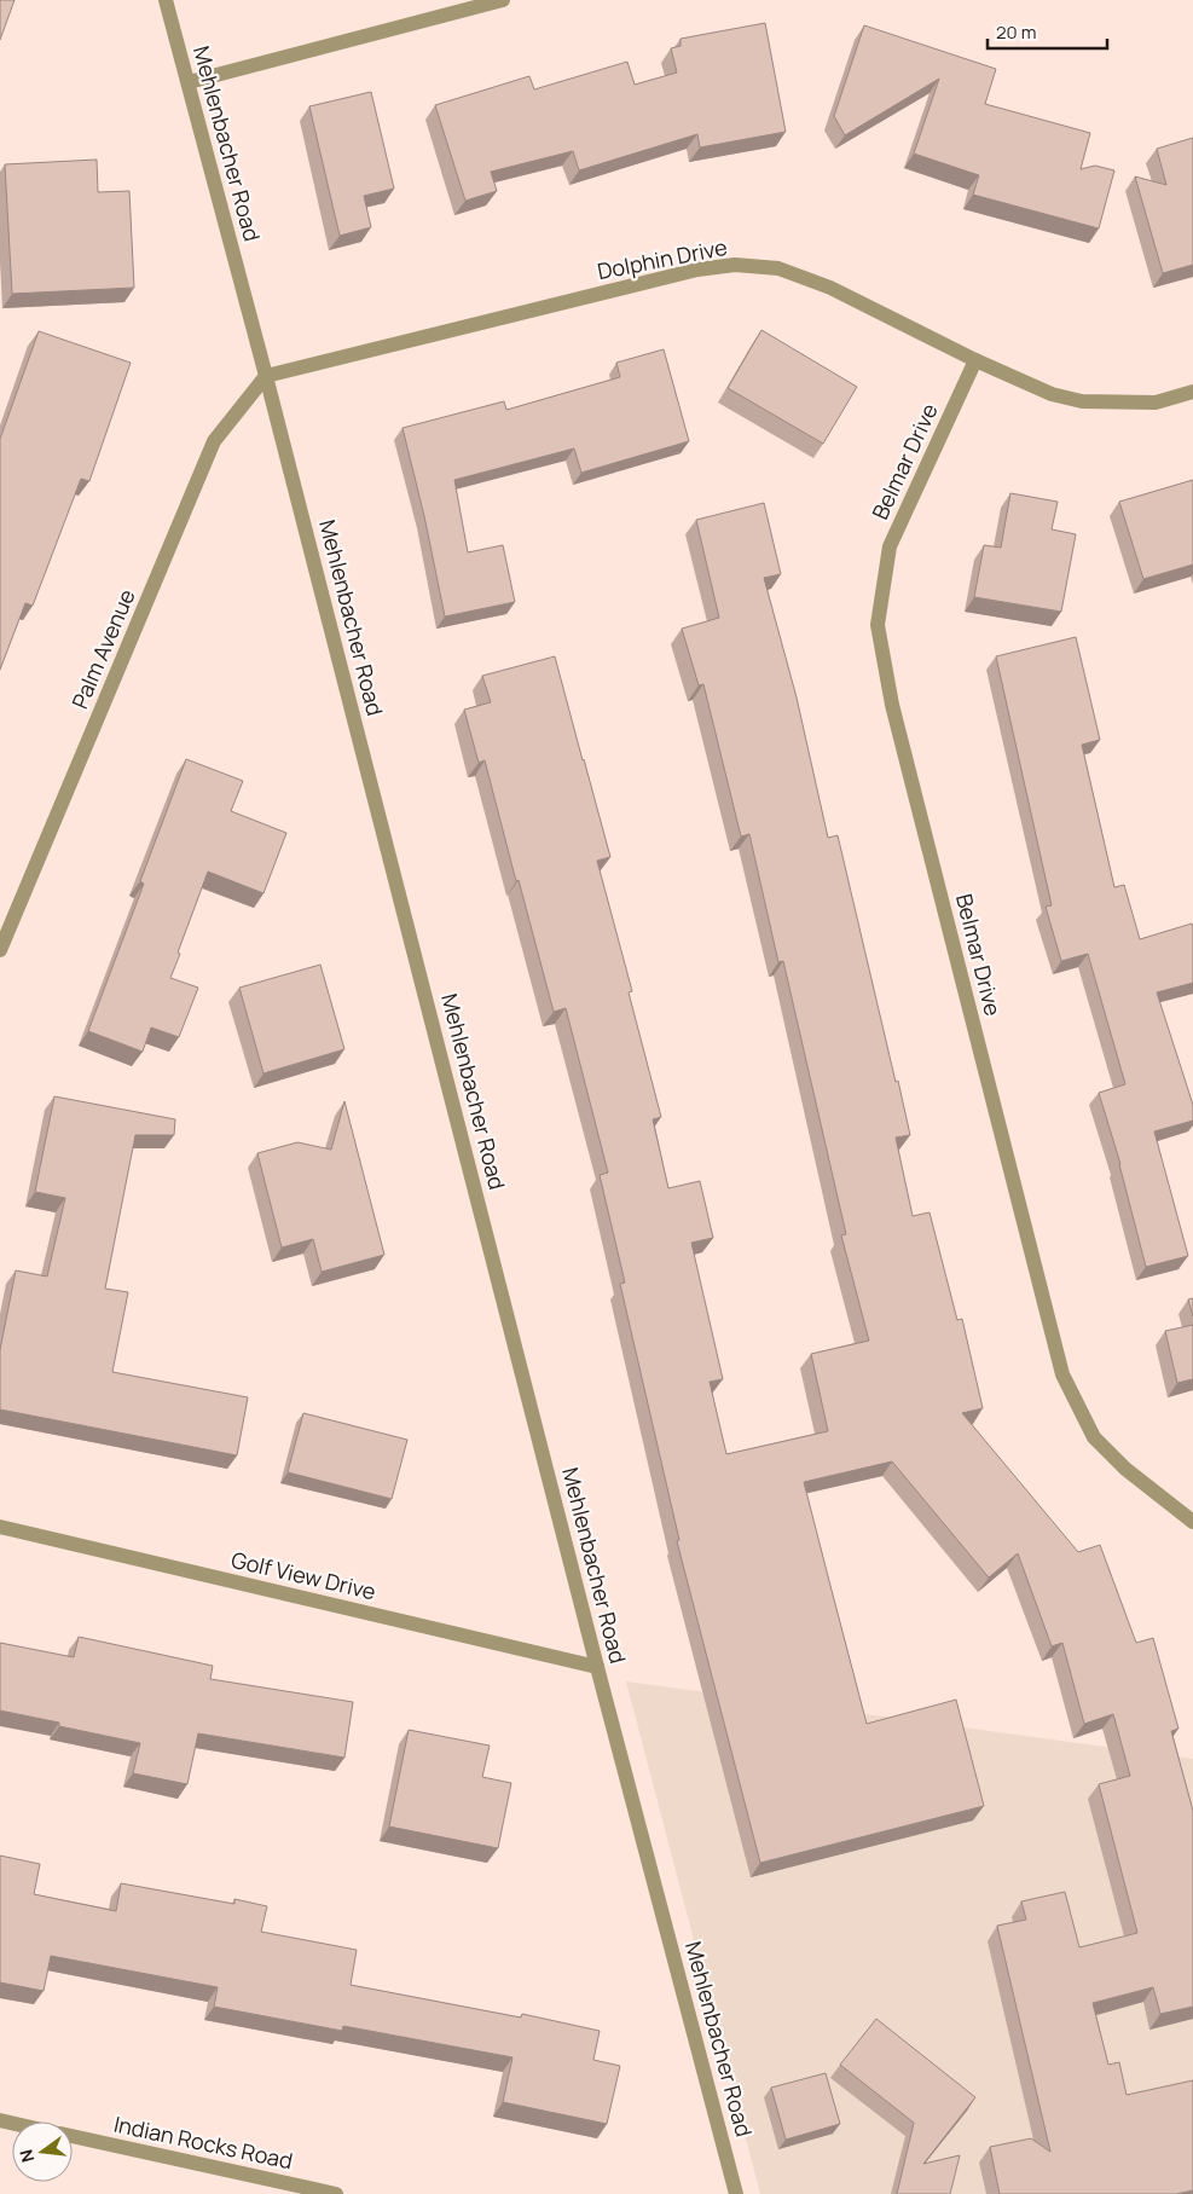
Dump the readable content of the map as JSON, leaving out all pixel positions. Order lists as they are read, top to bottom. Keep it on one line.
{"streets":{"street":["Mehlenbacher Road","Dolphin Drive","Belmar Drive","Palm Avenue","Golf View Drive","Indian Rocks Road"]},"crossings":[["Mehlenbacher Road","Dolphin Drive"],["Mehlenbacher Road","Palm Avenue"],["Mehlenbacher Road","Golf View Drive"],["Dolphin Drive","Belmar Drive"],["Dolphin Drive","Palm Avenue"]],"scale_bar":"20 m","north":"left"}
